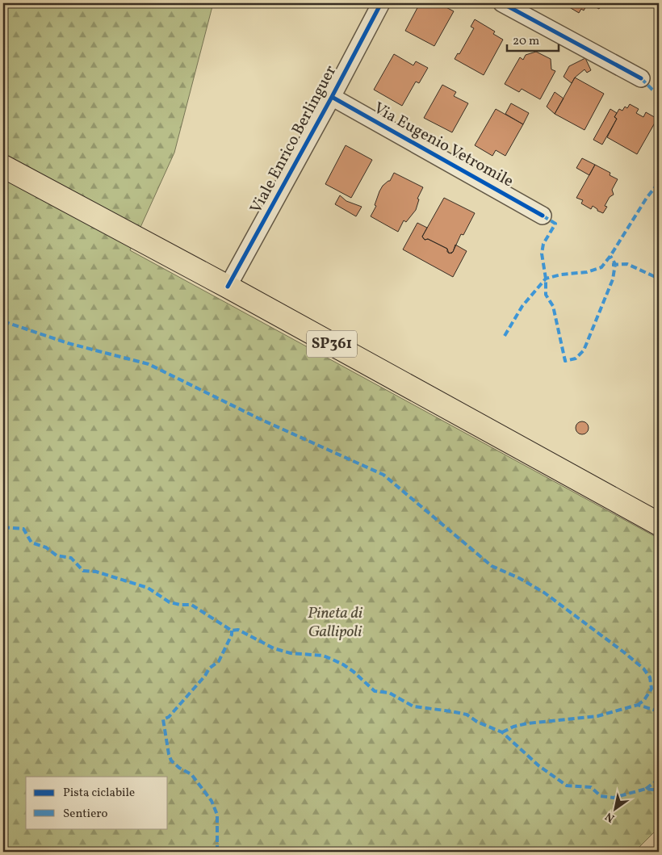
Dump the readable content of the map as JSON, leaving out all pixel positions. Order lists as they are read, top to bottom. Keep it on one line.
{"streets":{"main road":["SP361"],"street":["Viale Enrico Berlinguer","Via Eugenio Vetromile"]},"crossings":[["Viale Enrico Berlinguer","Via Eugenio Vetromile"],["Viale Enrico Berlinguer","SP361"]],"parks":["Pineta di Gallipoli"],"legend":["Pista ciclabile","Sentiero"],"scale_bar":"20 m","north":"bottom left"}
